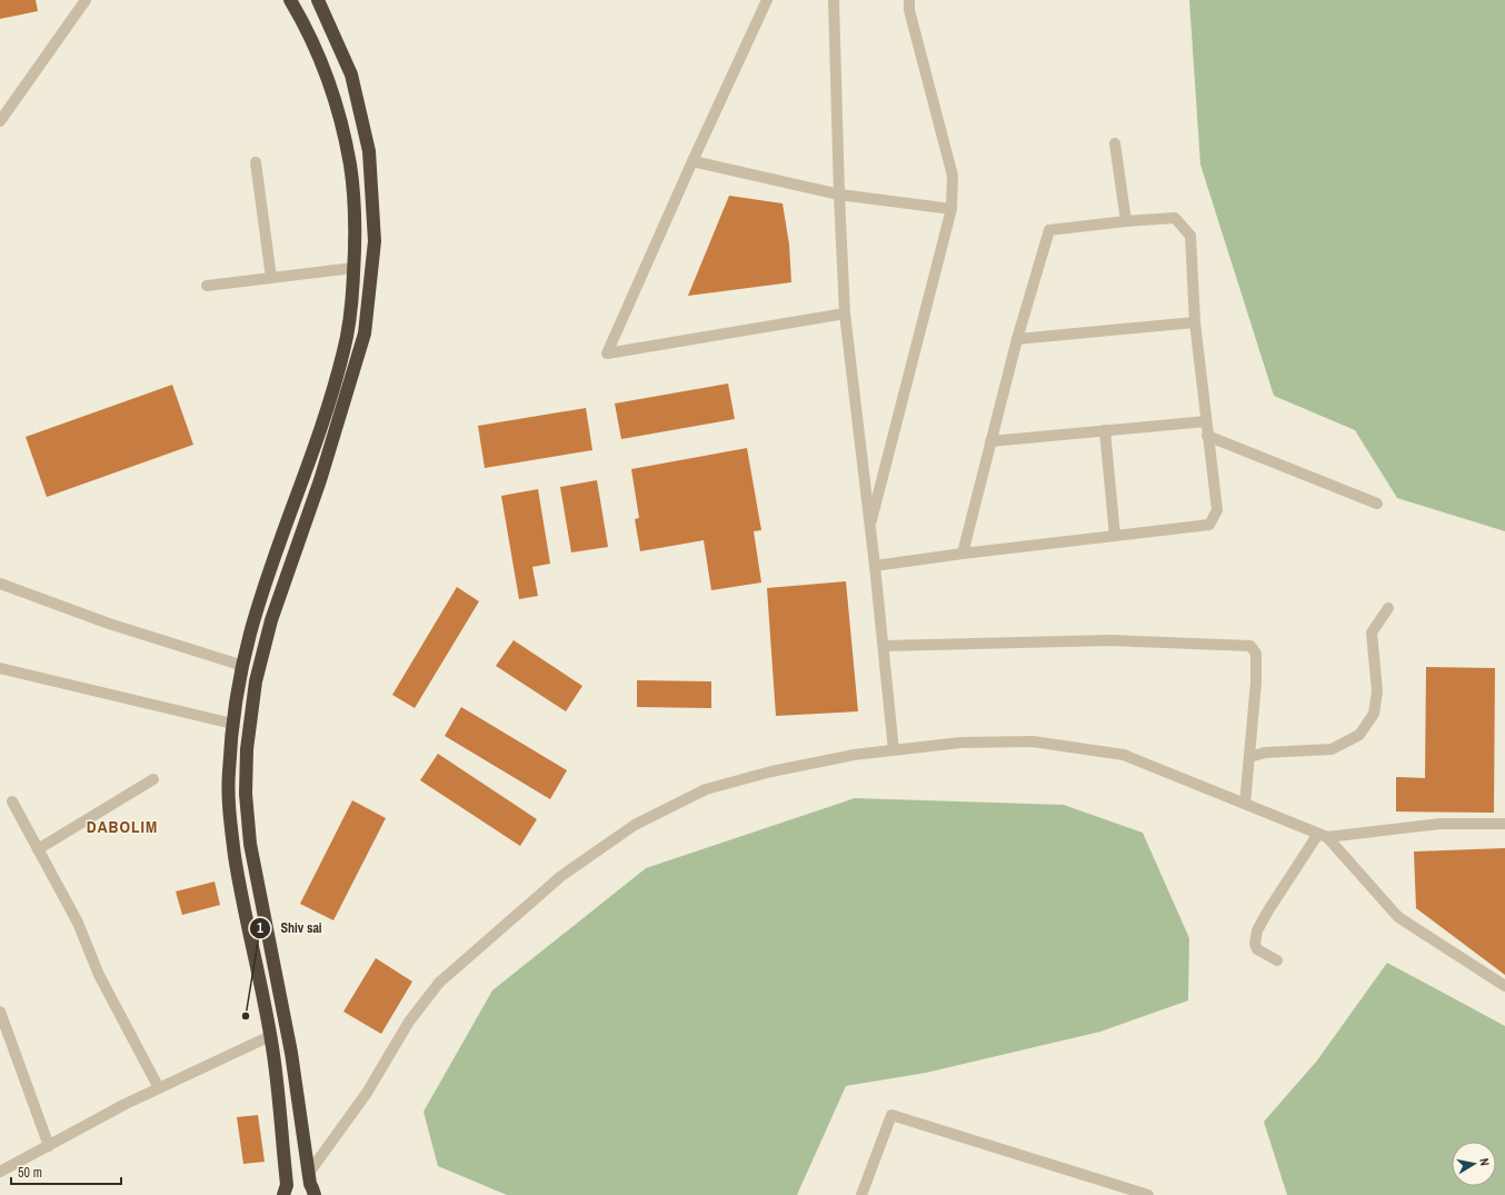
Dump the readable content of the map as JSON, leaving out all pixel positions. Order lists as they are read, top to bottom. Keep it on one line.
{"districts":["DABOLIM"],"places":["Shiv sai"],"scale_bar":"50 m","north":"right"}
